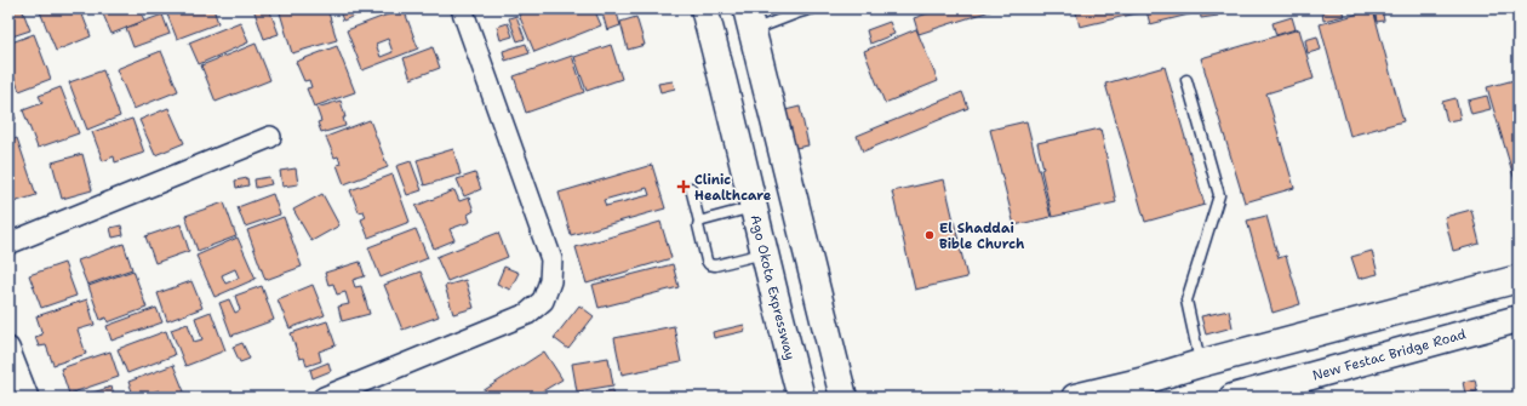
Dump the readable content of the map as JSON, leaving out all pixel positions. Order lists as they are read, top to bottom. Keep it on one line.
{"streets":{"main road":["Ago Okota Expressway","New Festac Bridge Road"]},"places":{"health":["Clinic Healthcare"],"other":["El Shaddai Bible Church"]}}
